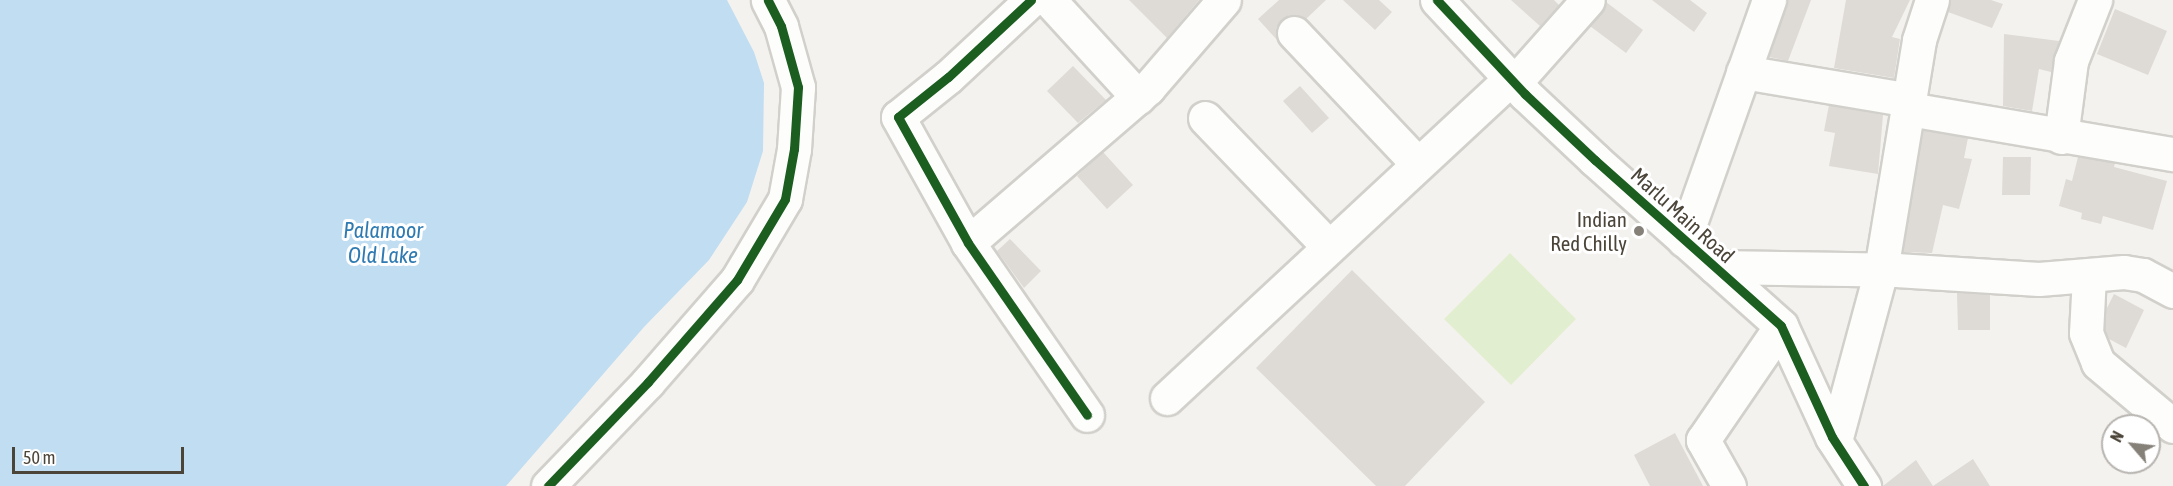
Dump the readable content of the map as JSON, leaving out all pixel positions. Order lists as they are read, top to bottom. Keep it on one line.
{"streets":{"street":["Marlu Main Road"]},"water":["Palamoor Old Lake"],"places":["Indian Red Chilly"],"scale_bar":"50 m","north":"top left"}
